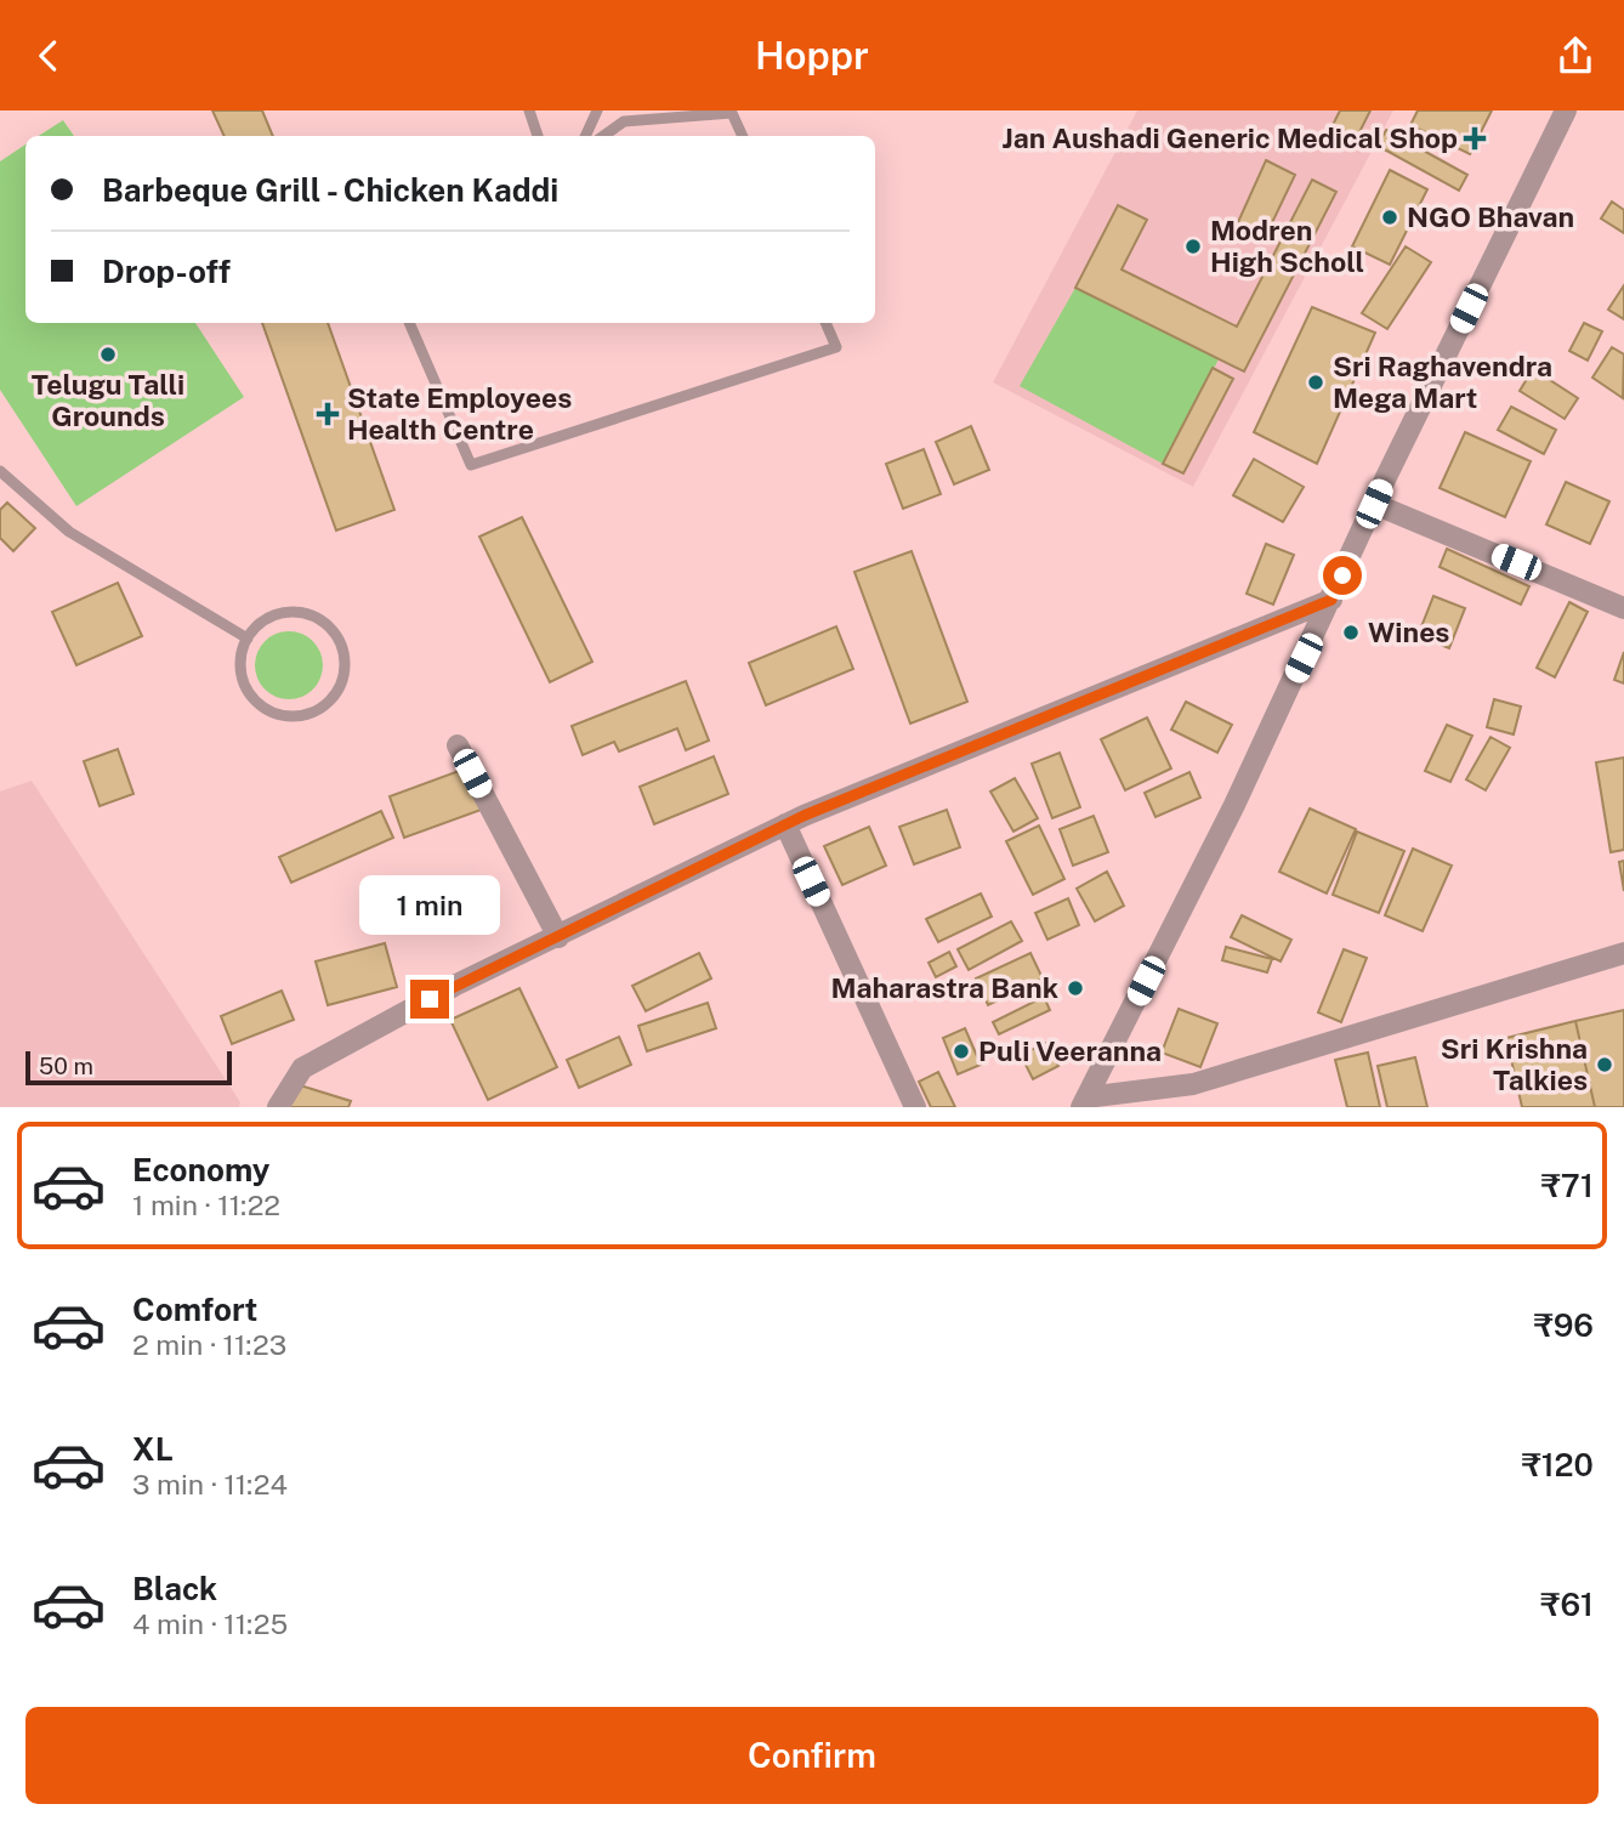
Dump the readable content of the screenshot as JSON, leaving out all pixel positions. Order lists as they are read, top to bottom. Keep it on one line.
{"places":{"health":["Jan Aushadi Generic Medical Shop","State Employees Health Centre"],"other":["NGO Bhavan","Modren High Scholl","Telugu Talli Grounds","Sri Raghavendra Mega Mart","Wines","Maharastra Bank","Puli Veeranna","Sri Krishna Talkies"]},"scale_bar":"50 m","page":{"header":"Hoppr","banner":["Barbeque Grill - Chicken Kaddi","Drop-off"],"bubble":"1 min","scale":"50 m","list":[{"name":"Economy","note":"1 min · 11:22","value":"₹71"},{"name":"Comfort","note":"2 min · 11:23","value":"₹96"},{"name":"XL","note":"3 min · 11:24","value":"₹120"},{"name":"Black","note":"4 min · 11:25","value":"₹61"}],"buttons":"Confirm"}}
